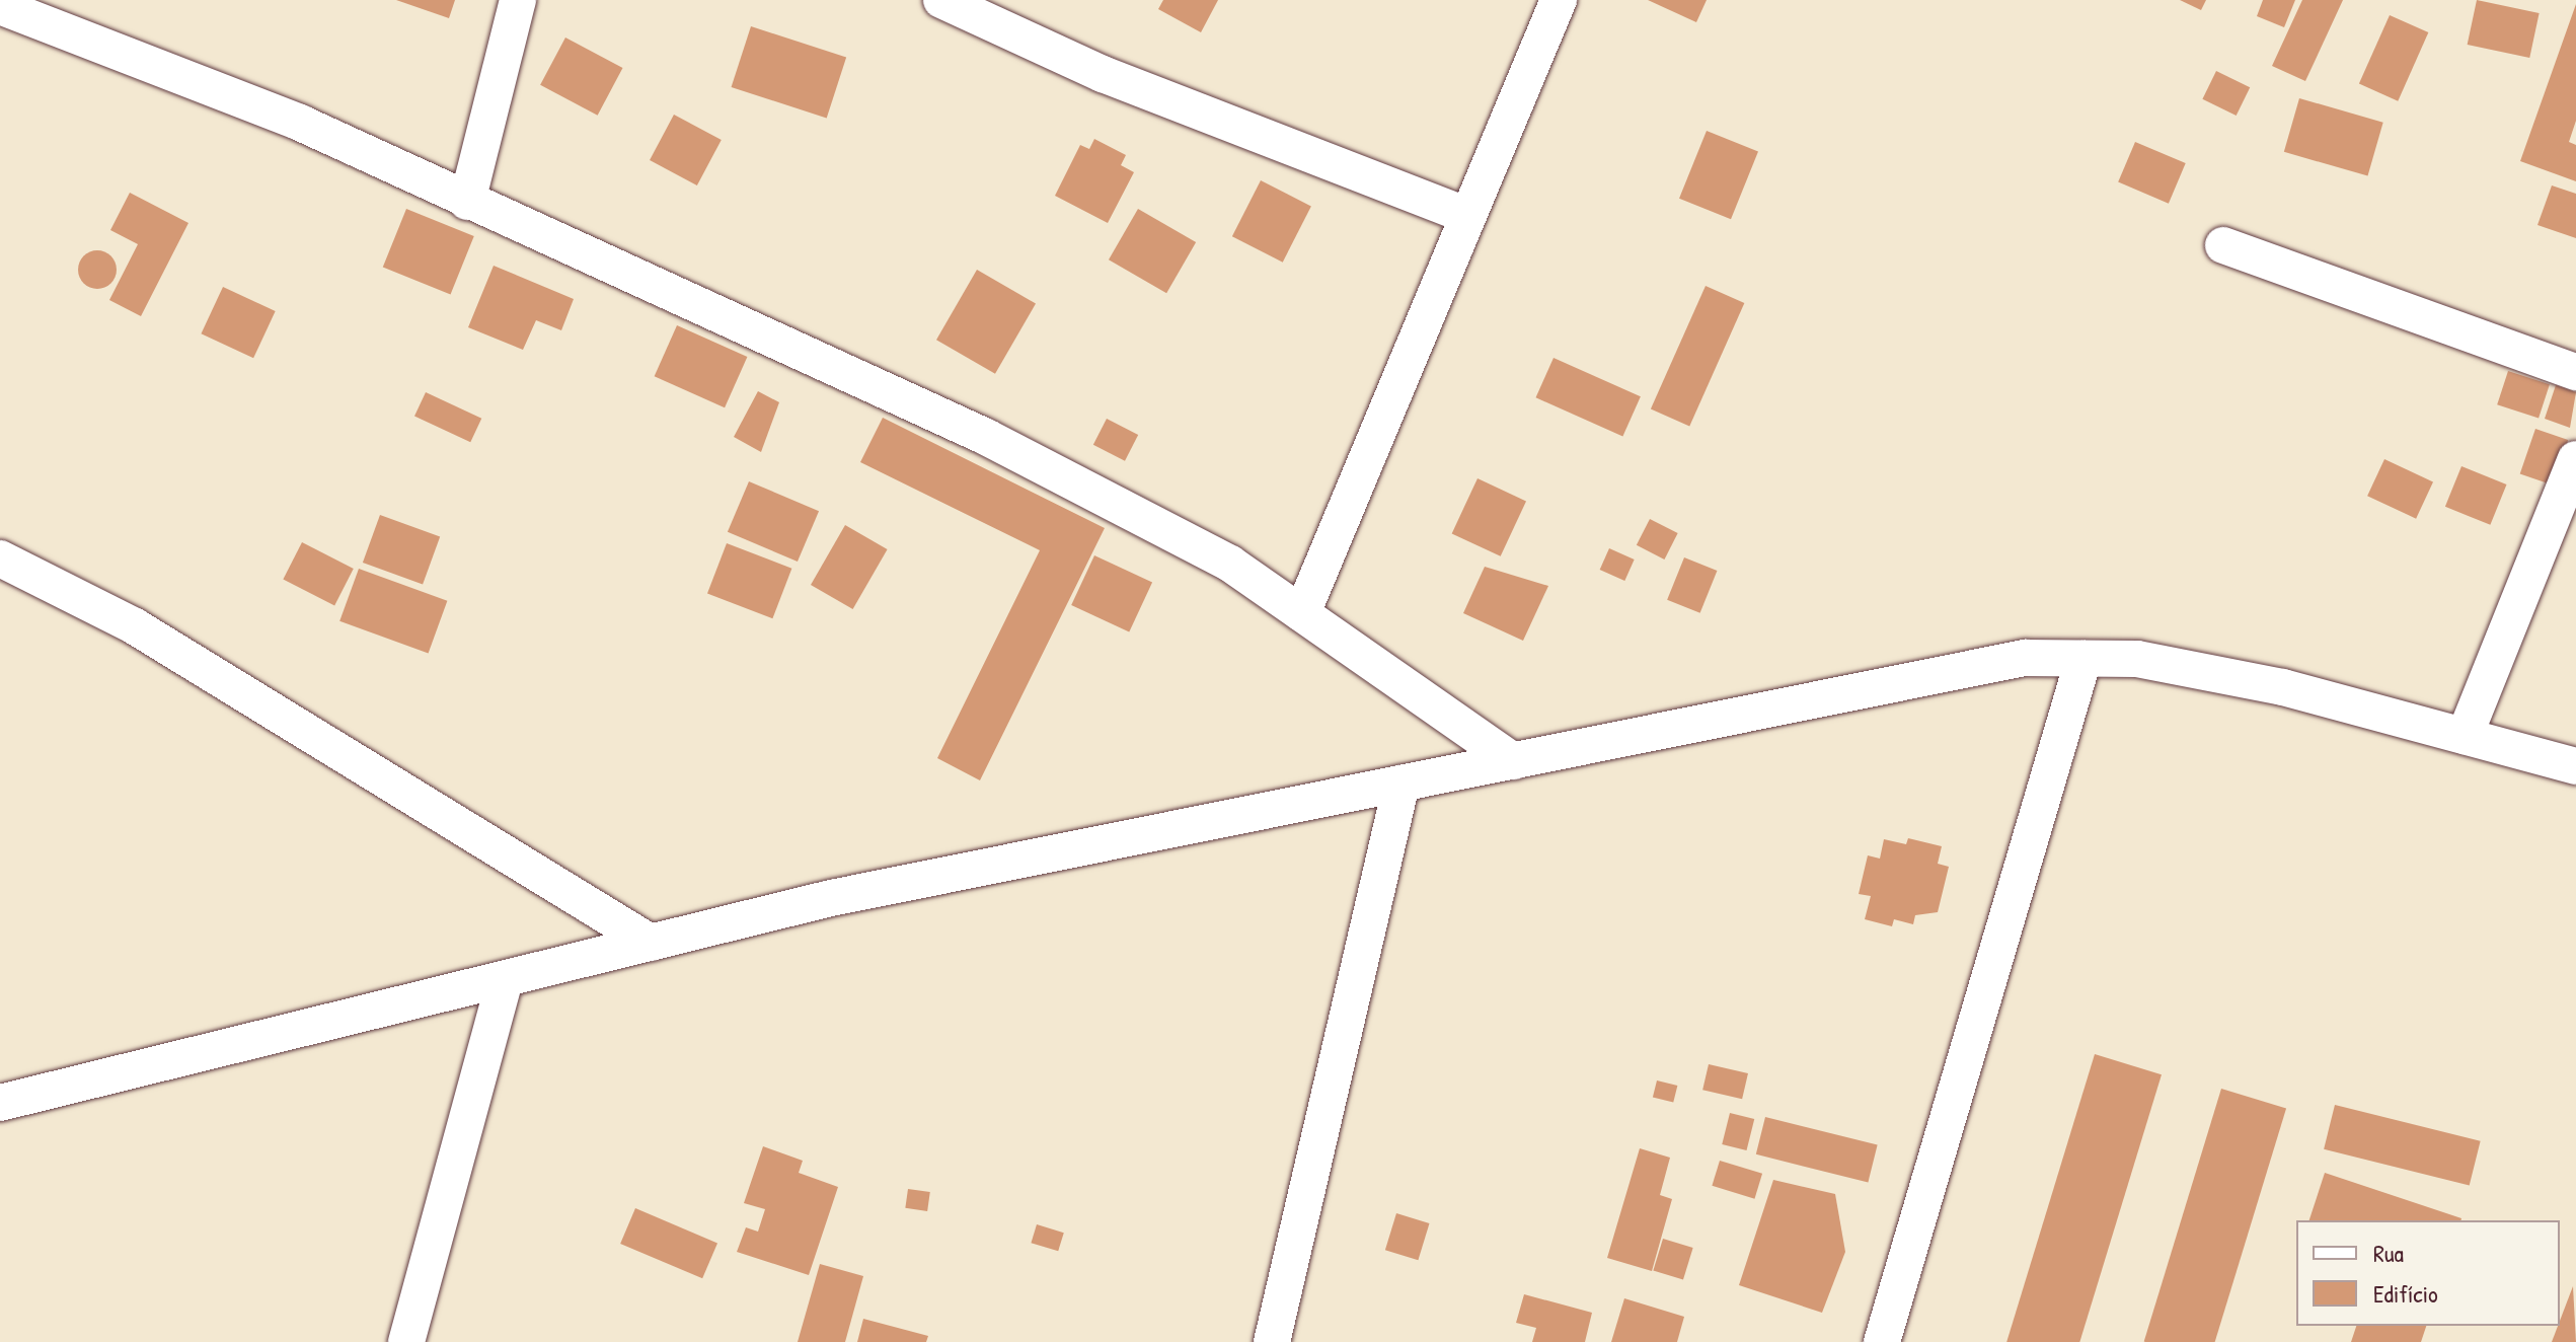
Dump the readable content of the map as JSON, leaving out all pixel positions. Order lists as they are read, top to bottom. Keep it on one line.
{"legend":["Rua","Edifício"]}
